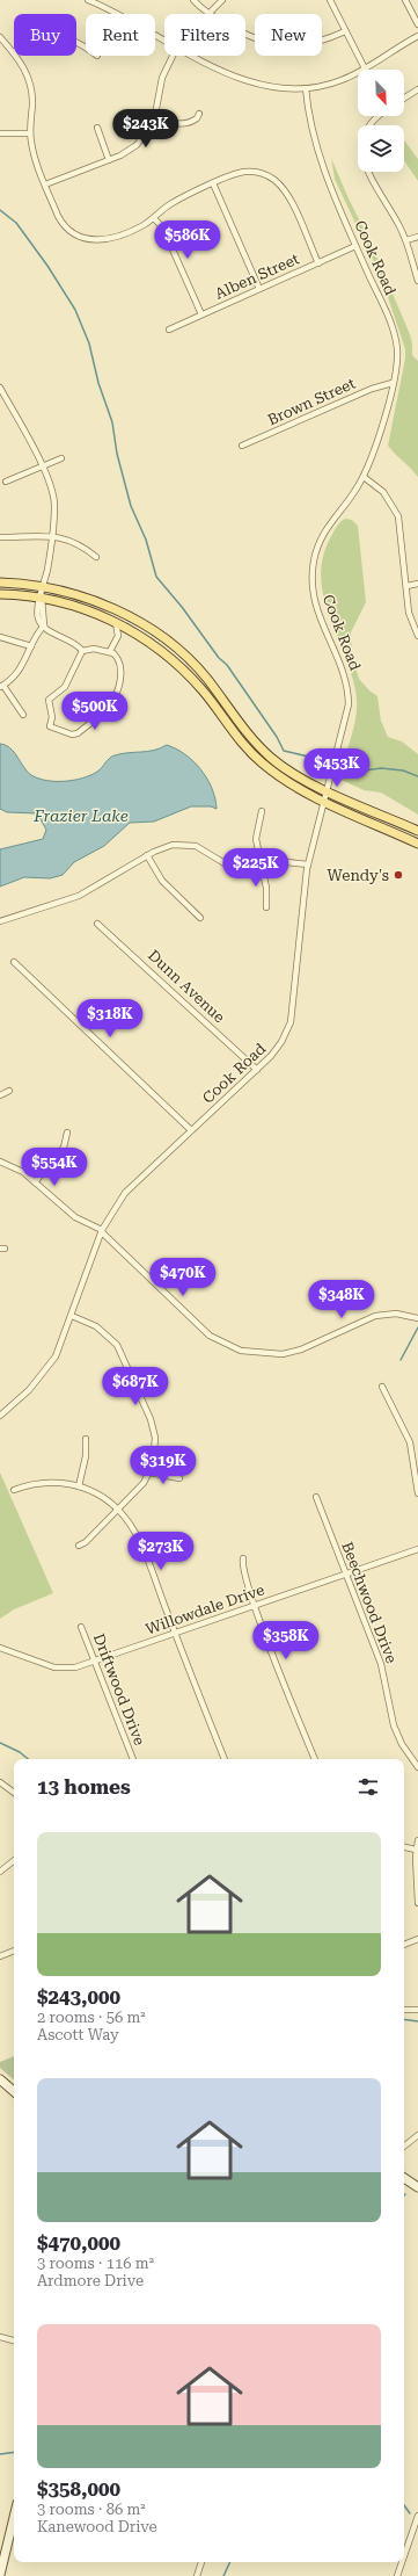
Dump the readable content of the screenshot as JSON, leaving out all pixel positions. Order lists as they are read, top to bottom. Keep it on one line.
{"streets":{"street":["Cook Road","Alben Street","Brown Street","Dunn Avenue","Beechwood Drive","Willowdale Drive","Driftwood Drive"]},"crossings":[["Cook Road","Alben Street"],["Cook Road","Brown Street"],["Cook Road","Dunn Avenue"],["Beechwood Drive","Willowdale Drive"],["Willowdale Drive","Driftwood Drive"]],"water":["Frazier Lake"],"places":["Wendy's"],"north":"bottom right","page":{"chip":["Buy","Rent","Filters","New"],"price":["$243K","$586K","$500K","$453K","$225K","$318K","$554K","$470K","$348K","$687K","$319K","$273K","$358K"],"heading":"13 homes","list":[{"name":"$243,000","note":"2 rooms · 56 m² · Ascott Way"},{"name":"$470,000","note":"3 rooms · 116 m² · Ardmore Drive"},{"name":"$358,000","note":"3 rooms · 86 m² · Kanewood Drive"}]}}
